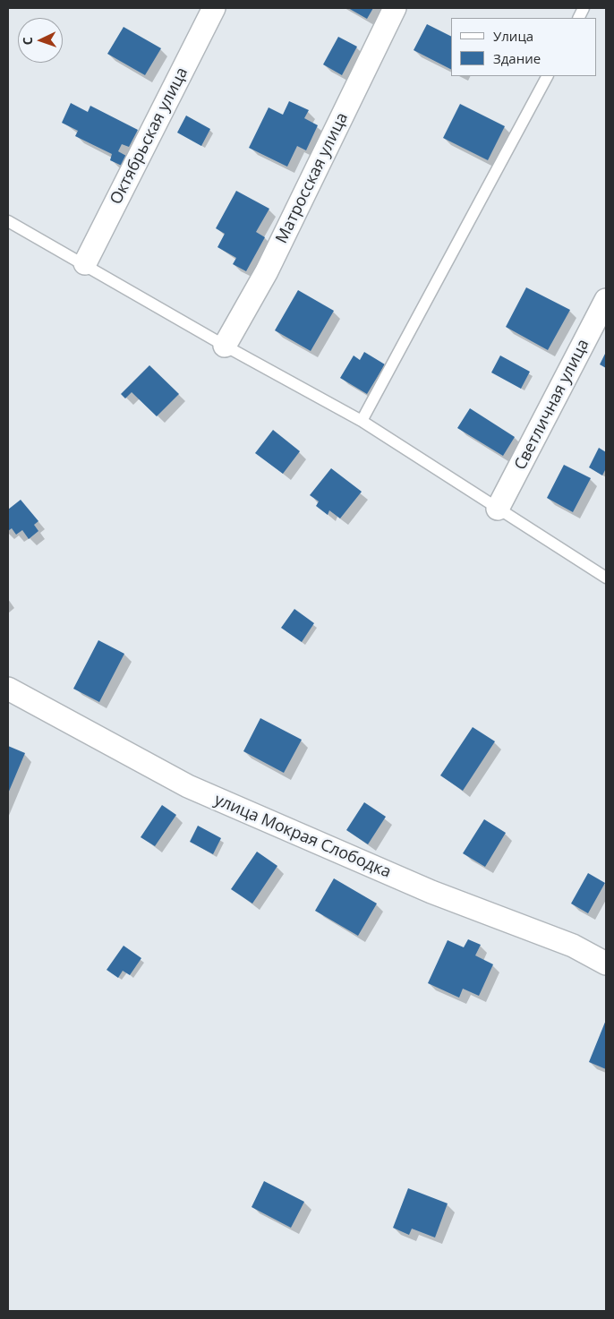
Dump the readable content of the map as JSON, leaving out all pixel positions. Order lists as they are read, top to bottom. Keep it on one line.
{"streets":{"street":["Октябрьская улица","Матросская улица","Светличная улица","улица Мокрая Слободка"]},"legend":["Улица","Здание"],"north":"left"}
